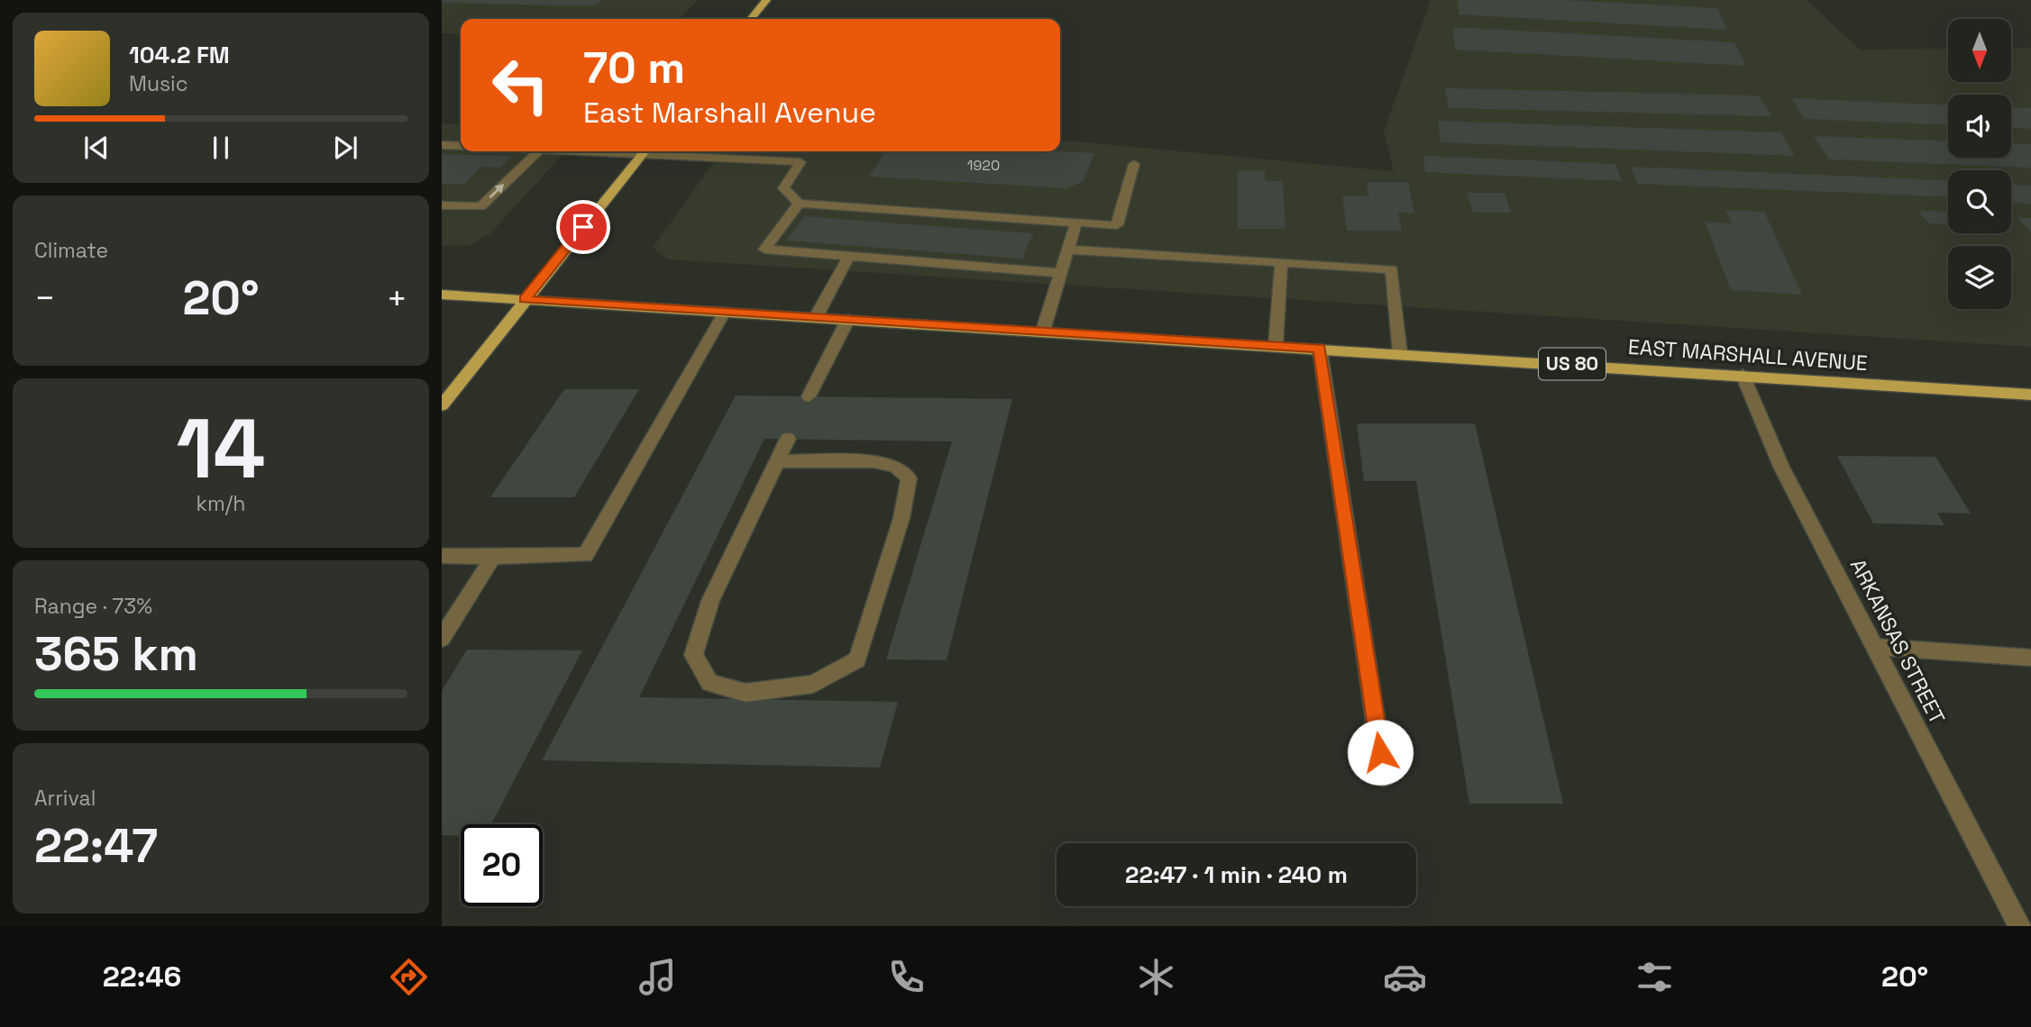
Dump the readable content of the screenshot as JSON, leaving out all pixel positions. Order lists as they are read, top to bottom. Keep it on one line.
{"streets":{"main road":["EAST MARSHALL AVENUE","US 80"],"street":["ARKANSAS STREET"]},"crossings":[["EAST MARSHALL AVENUE","ARKANSAS STREET"]],"house_numbers":["1920"],"north":"bottom","page":{"turn":["70 m","East Marshall Avenue"],"song":["104.2 FM","Music"],"tile":["Climate",["14","km/h"],["Range · 73%","365 km"],["Arrival","22:47"]],"heat":["−","20°","+"],"limit":"20","trip":"22:47 · 1 min · 240 m","tabs":["22:46","20°"]}}
